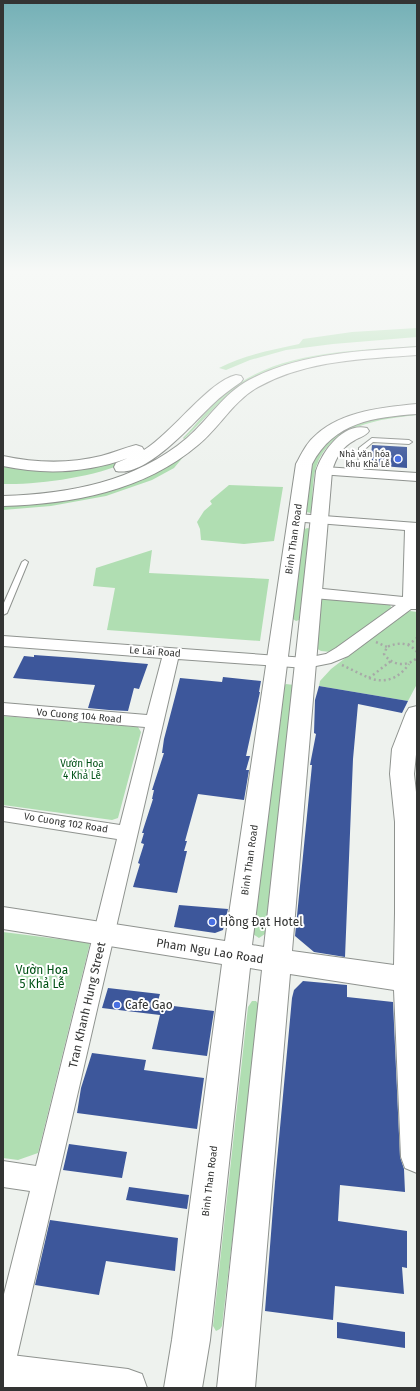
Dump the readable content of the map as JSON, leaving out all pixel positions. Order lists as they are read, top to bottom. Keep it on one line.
{"streets":{"main road":["Binh Than Road","Pham Ngu Lao Road"],"street":["Le Lai Road","Vo Cuong 104 Road","Vo Cuong 102 Road","Tran Khanh Hung Street"]},"crossings":[["Binh Than Road","Le Lai Road"],["Binh Than Road","Pham Ngu Lao Road"],["Le Lai Road","Tran Khanh Hung Street"],["Vo Cuong 104 Road","Tran Khanh Hung Street"],["Vo Cuong 102 Road","Tran Khanh Hung Street"],["Pham Ngu Lao Road","Tran Khanh Hung Street"]],"parks":["Vườn Hoa 4 Khả Lễ","Vườn Hoa 5 Khả Lễ"],"places":["Nhà văn hóa khu Khả Lễ","Hồng Đạt Hotel","Cafe Gạo"]}
